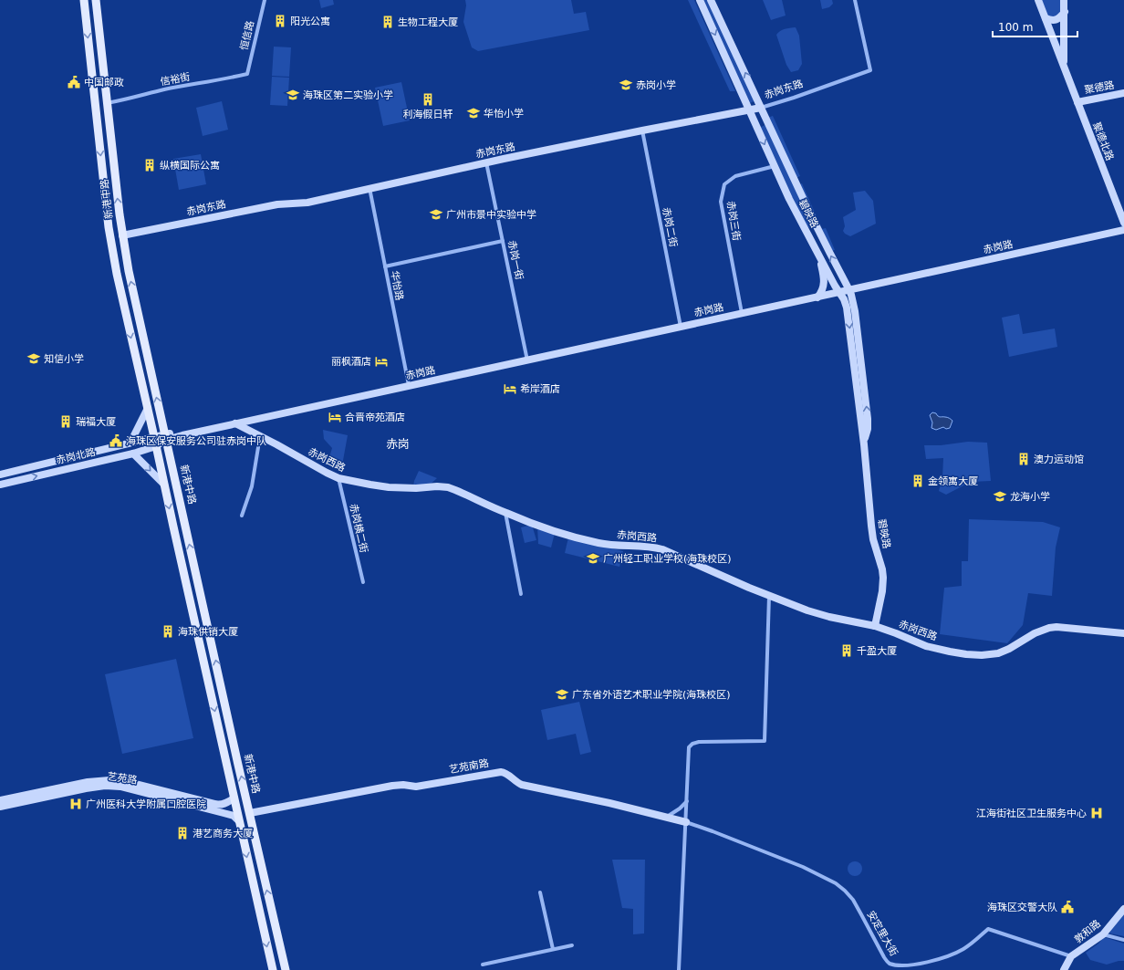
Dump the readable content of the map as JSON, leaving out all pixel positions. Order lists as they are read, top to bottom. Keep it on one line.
{"streets":{"main road":["新港中路"],"street":["恒信路","信裕街","聚德路","赤岗东路","聚德北路","碧映路","赤岗三街","赤岗二街","赤岗路","赤岗一街","华怡路","赤岗北路","赤岗西路","赤岗横二街","艺苑南路","艺苑路","敦和路","安定里大街"]},"crossings":[["恒信路","信裕街"],["信裕街","新港中路"],["聚德路","聚德北路"],["赤岗东路","新港中路"],["赤岗东路","碧映路"],["赤岗东路","赤岗二街"],["赤岗东路","赤岗一街"],["赤岗东路","华怡路"],["新港中路","赤岗路"],["新港中路","赤岗北路"],["新港中路","艺苑南路"],["新港中路","艺苑路"],["碧映路","赤岗三街"],["碧映路","赤岗路"],["碧映路","赤岗西路"],["赤岗三街","赤岗路"],["赤岗二街","赤岗路"],["赤岗路","赤岗一街"],["赤岗路","华怡路"],["赤岗路","赤岗北路"],["赤岗路","赤岗西路"],["赤岗西路","赤岗横二街"],["艺苑南路","安定里大街"],["敦和路","安定里大街"]],"districts":["赤岗"],"places":{"building":["阳光公寓","生物工程大厦","利海假日轩","纵横国际公寓","瑞福大厦","澳力运动馆","金领寓大厦","海珠供销大厦","千盈大厦","港艺商务大厦"],"public building":["中国邮政","海珠区保安服务公司驻赤岗中队","海珠区交警大队"],"school or university":["赤岗小学","海珠区第二实验小学","华怡小学","广州市景中实验中学","知信小学","龙海小学","广州轻工职业学校(海珠校区)","广东省外语艺术职业学院(海珠校区)"],"hotel":["丽枫酒店","希岸酒店","合晋帝苑酒店"],"hospital":["广州医科大学附属口腔医院","江海街社区卫生服务中心"]},"scale_bar":"100 m"}
